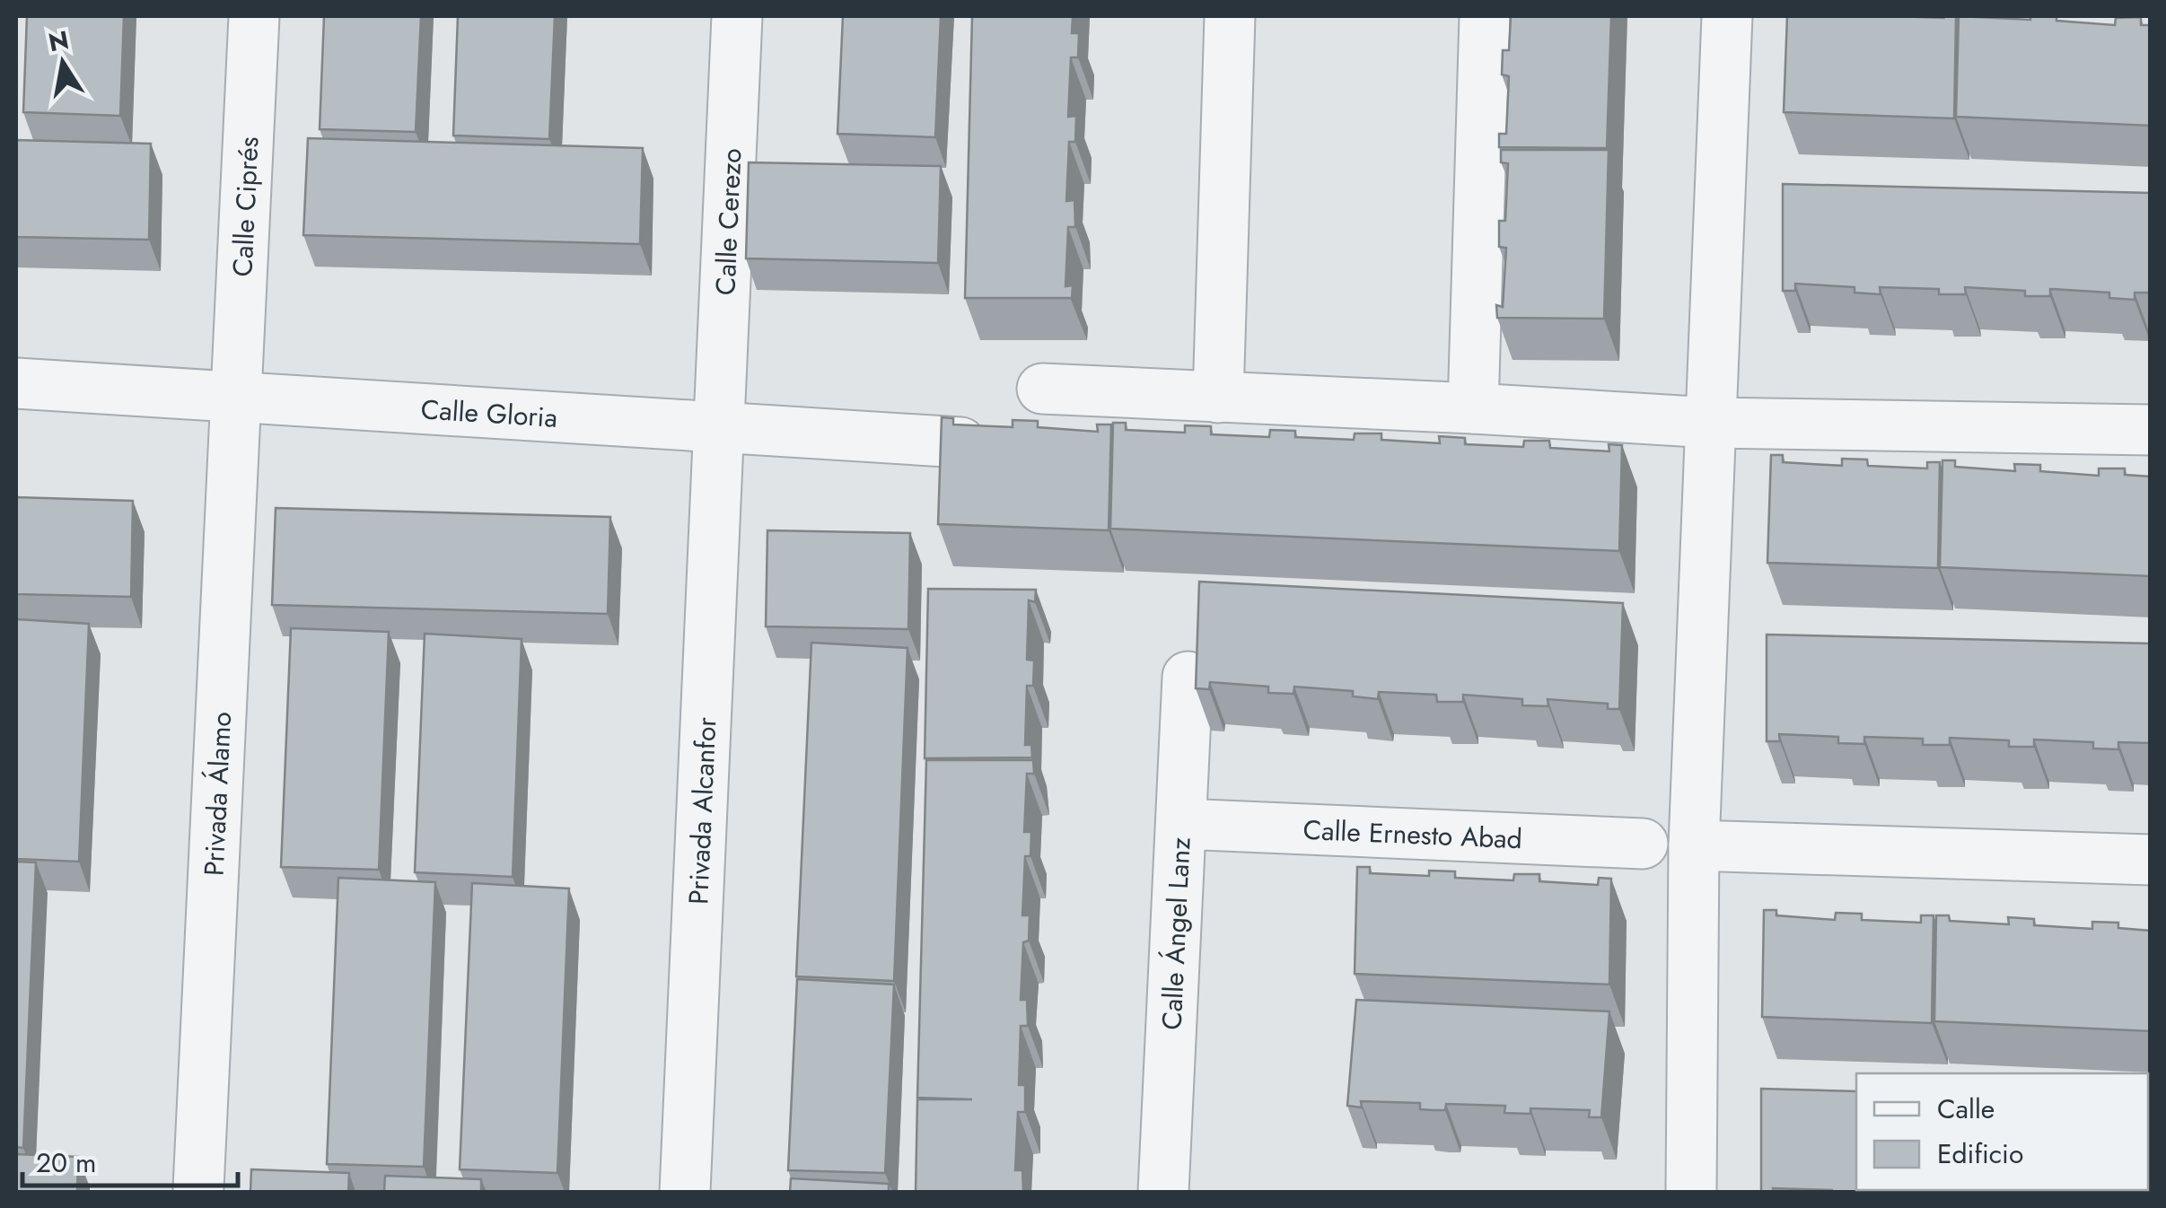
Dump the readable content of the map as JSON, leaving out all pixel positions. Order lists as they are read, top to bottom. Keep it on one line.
{"streets":{"street":["Calle Ciprés","Calle Cerezo","Calle Gloria","Privada Álamo","Privada Alcanfor","Calle Ernesto Abad","Calle Ángel Lanz"]},"crossings":[["Calle Ciprés","Calle Gloria"],["Calle Ciprés","Privada Álamo"],["Calle Cerezo","Calle Gloria"],["Calle Cerezo","Privada Alcanfor"],["Calle Gloria","Privada Álamo"],["Calle Gloria","Privada Alcanfor"],["Calle Ernesto Abad","Calle Ángel Lanz"]],"legend":["Calle","Edificio"],"scale_bar":"20 m","north":"top"}
